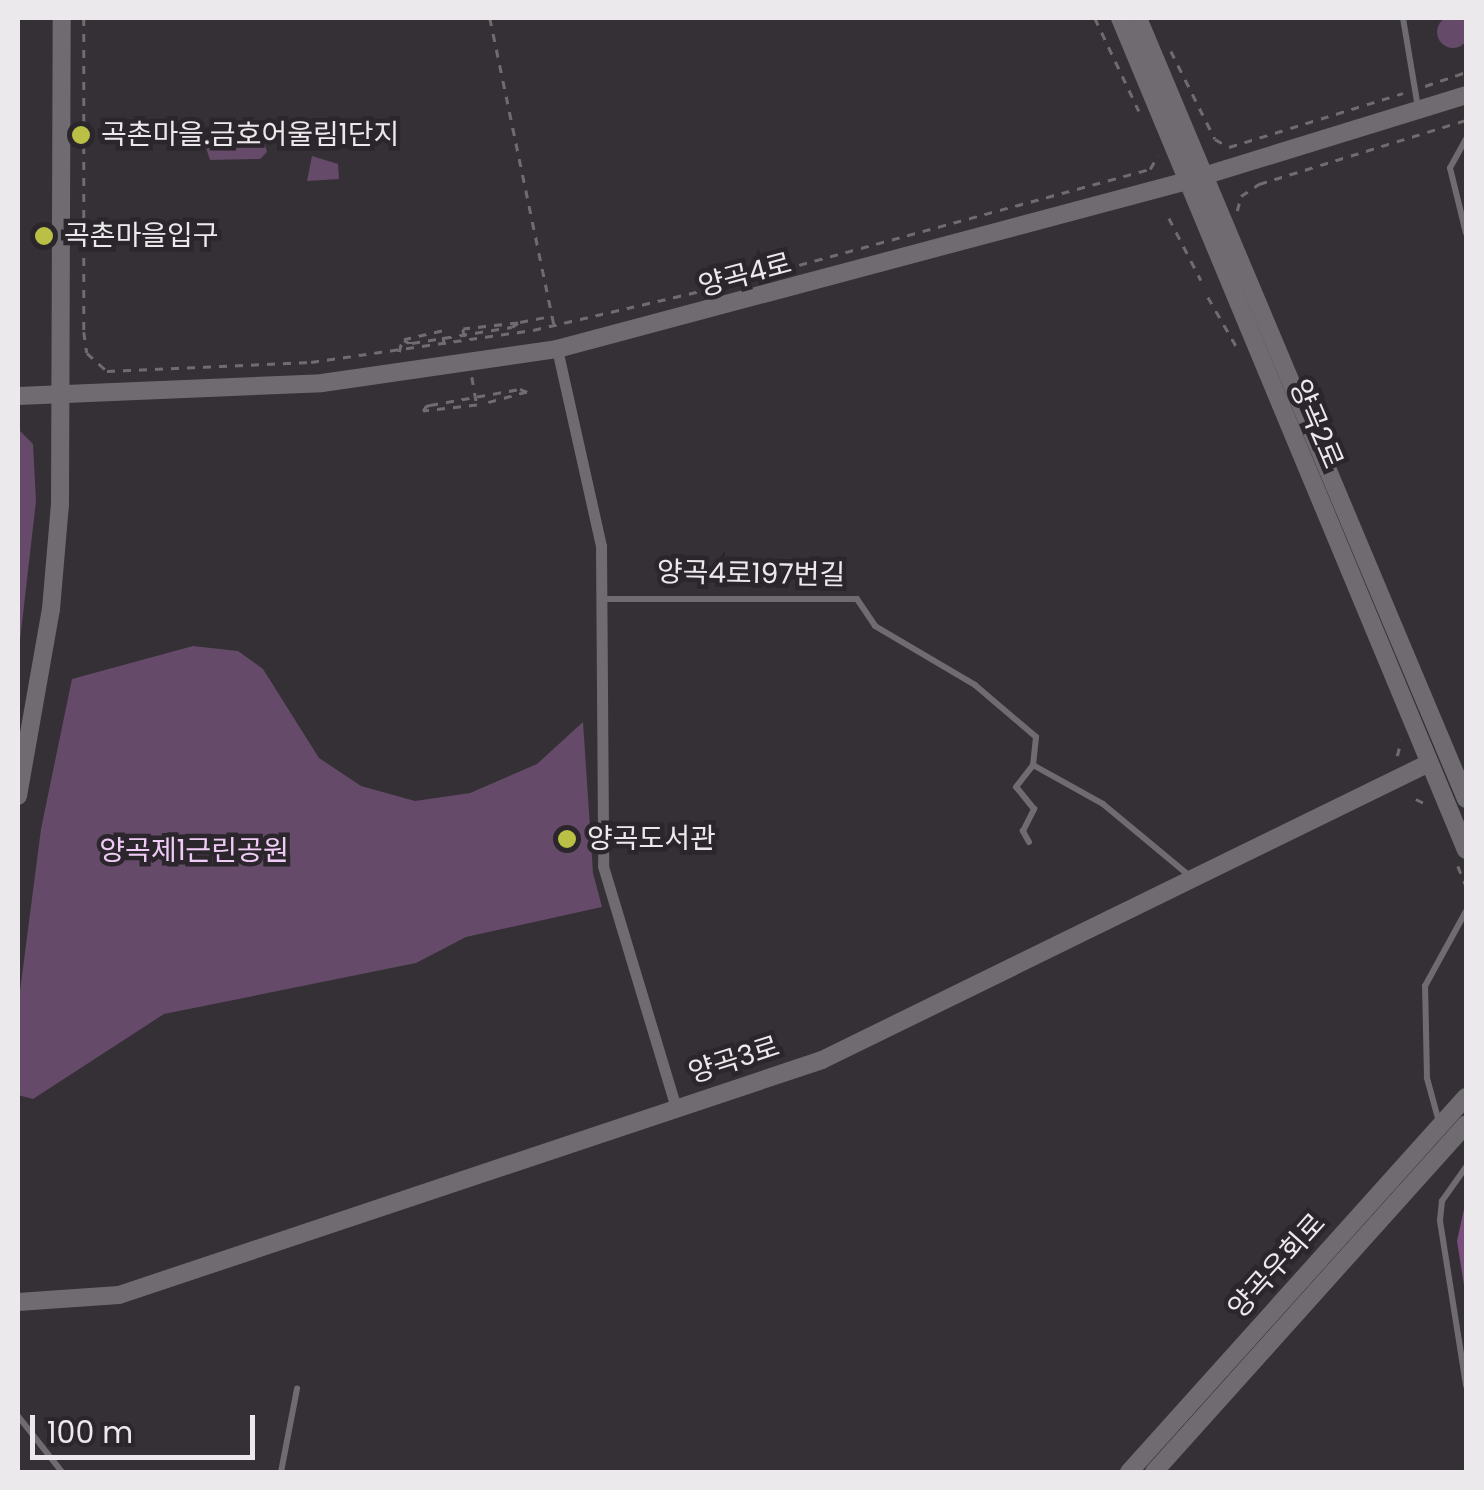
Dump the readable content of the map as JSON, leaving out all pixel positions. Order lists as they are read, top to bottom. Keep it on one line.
{"streets":{"street":["양곡4로","양곡2로","양곡3로","양곡우회로"],"lane":["양곡4로197번길"]},"crossings":[["양곡4로","양곡2로"],["양곡2로","양곡3로"]],"parks":["양곡제1근린공원"],"places":["곡촌마을.금호어울림1단지","곡촌마을입구","양곡도서관"],"scale_bar":"100 m"}
